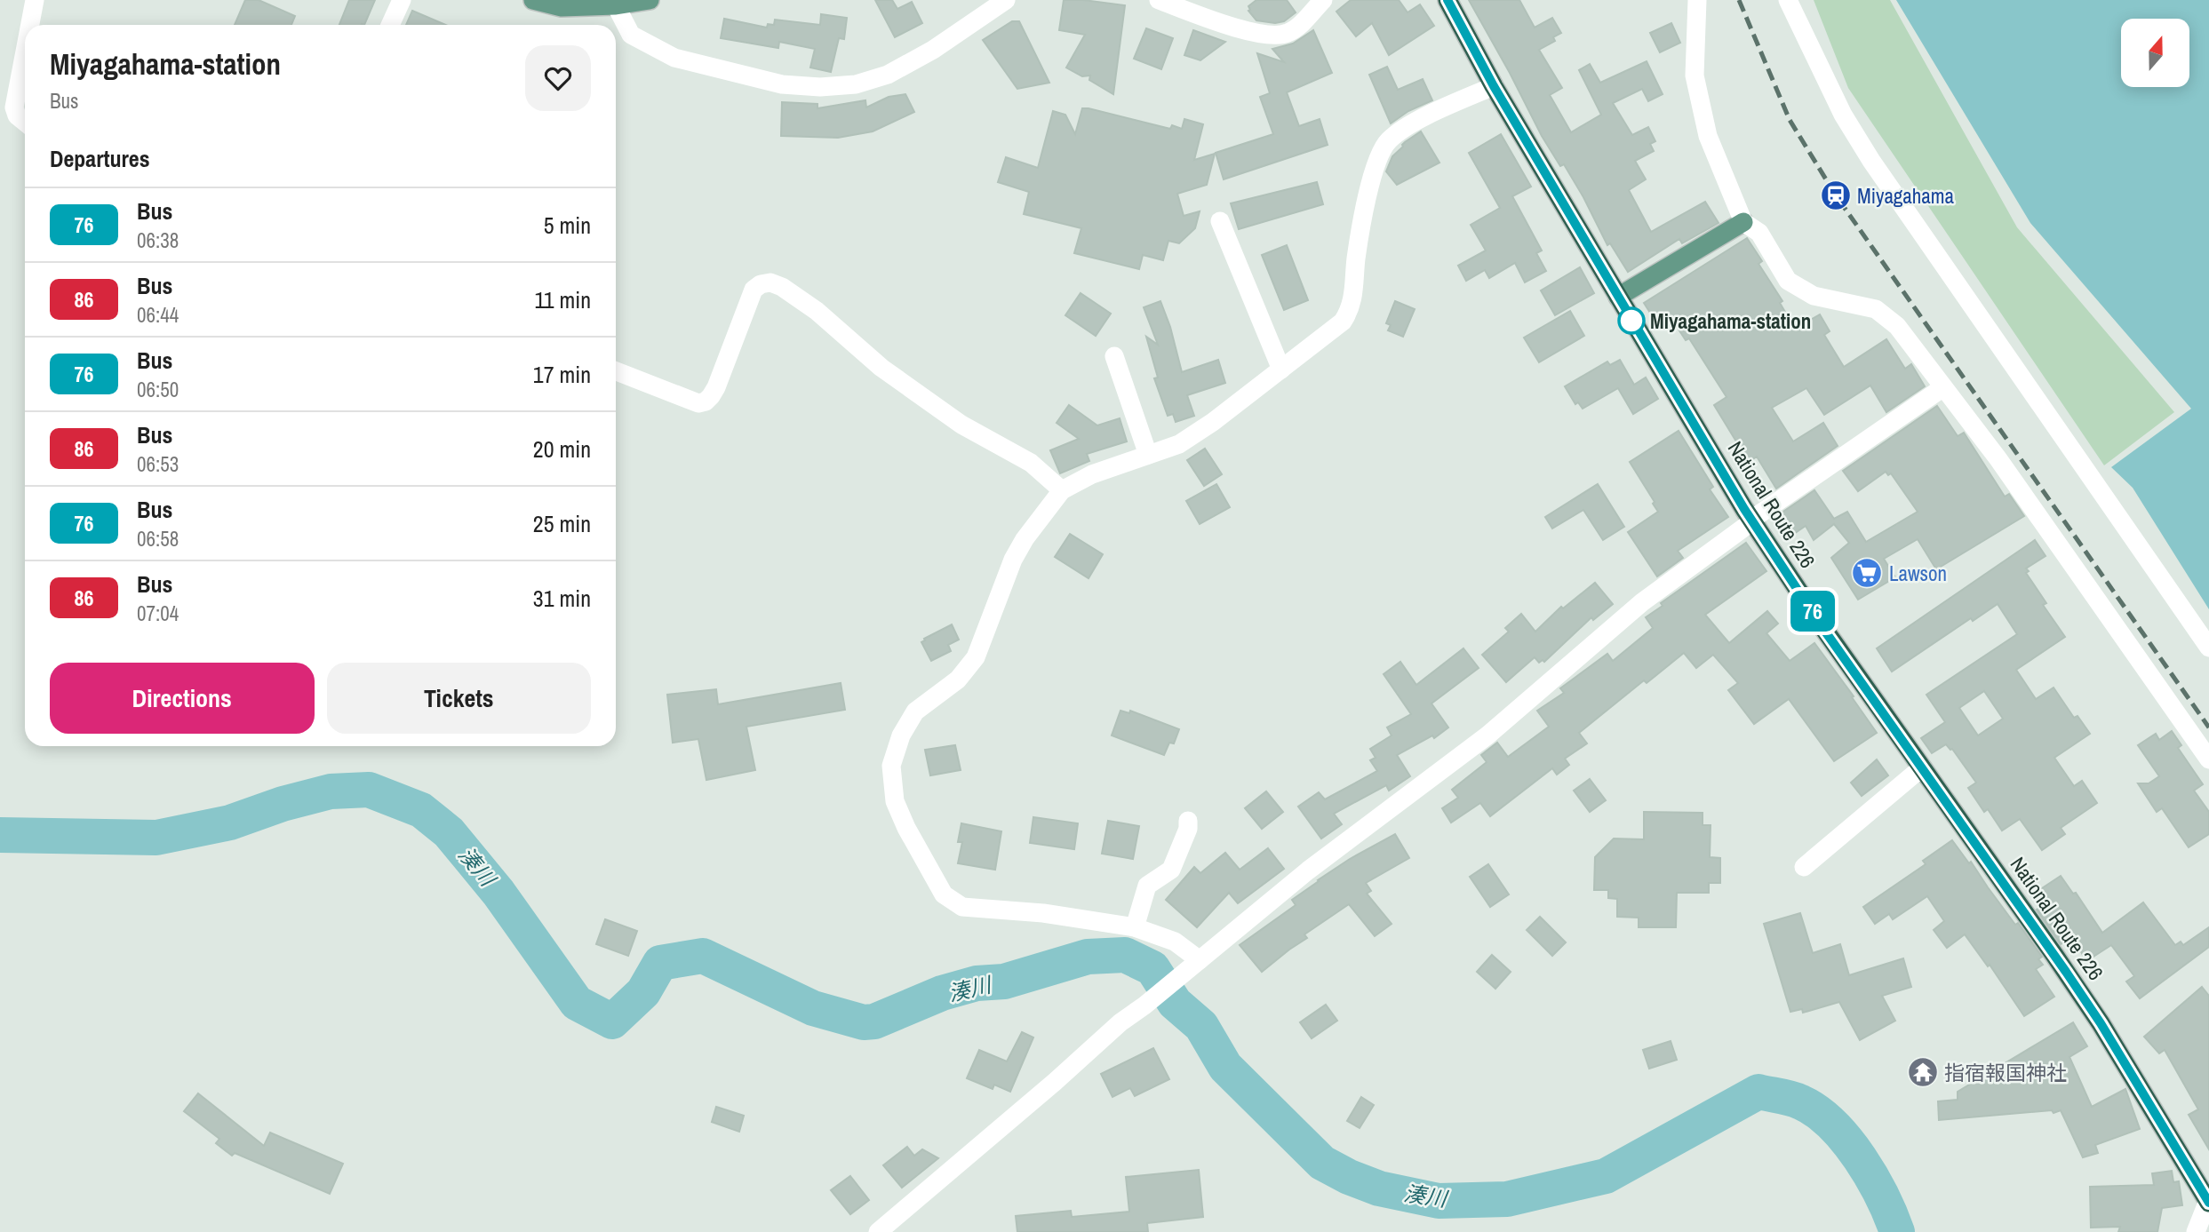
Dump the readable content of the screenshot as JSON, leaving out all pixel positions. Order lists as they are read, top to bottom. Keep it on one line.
{"streets":{"highway":["National Route 226"]},"water":["湊川"],"places":{"station":["Miyagahama"],"other":["Miyagahama-station"],"supermarket":["Lawson"],"temple":["指宿報国神社"]},"lines":["bus line 76"],"north":"top","page":{"on_map":"76","heading":[["Miyagahama-station","Bus"],"Departures"],"list":[{"mark":"76","name":"Bus","note":"06:38","value":"5 min"},{"mark":"86","name":"Bus","note":"06:44","value":"11 min"},{"mark":"76","name":"Bus","note":"06:50","value":"17 min"},{"mark":"86","name":"Bus","note":"06:53","value":"20 min"},{"mark":"76","name":"Bus","note":"06:58","value":"25 min"},{"mark":"86","name":"Bus","note":"07:04","value":"31 min"}],"buttons":["Directions","Tickets"]}}
